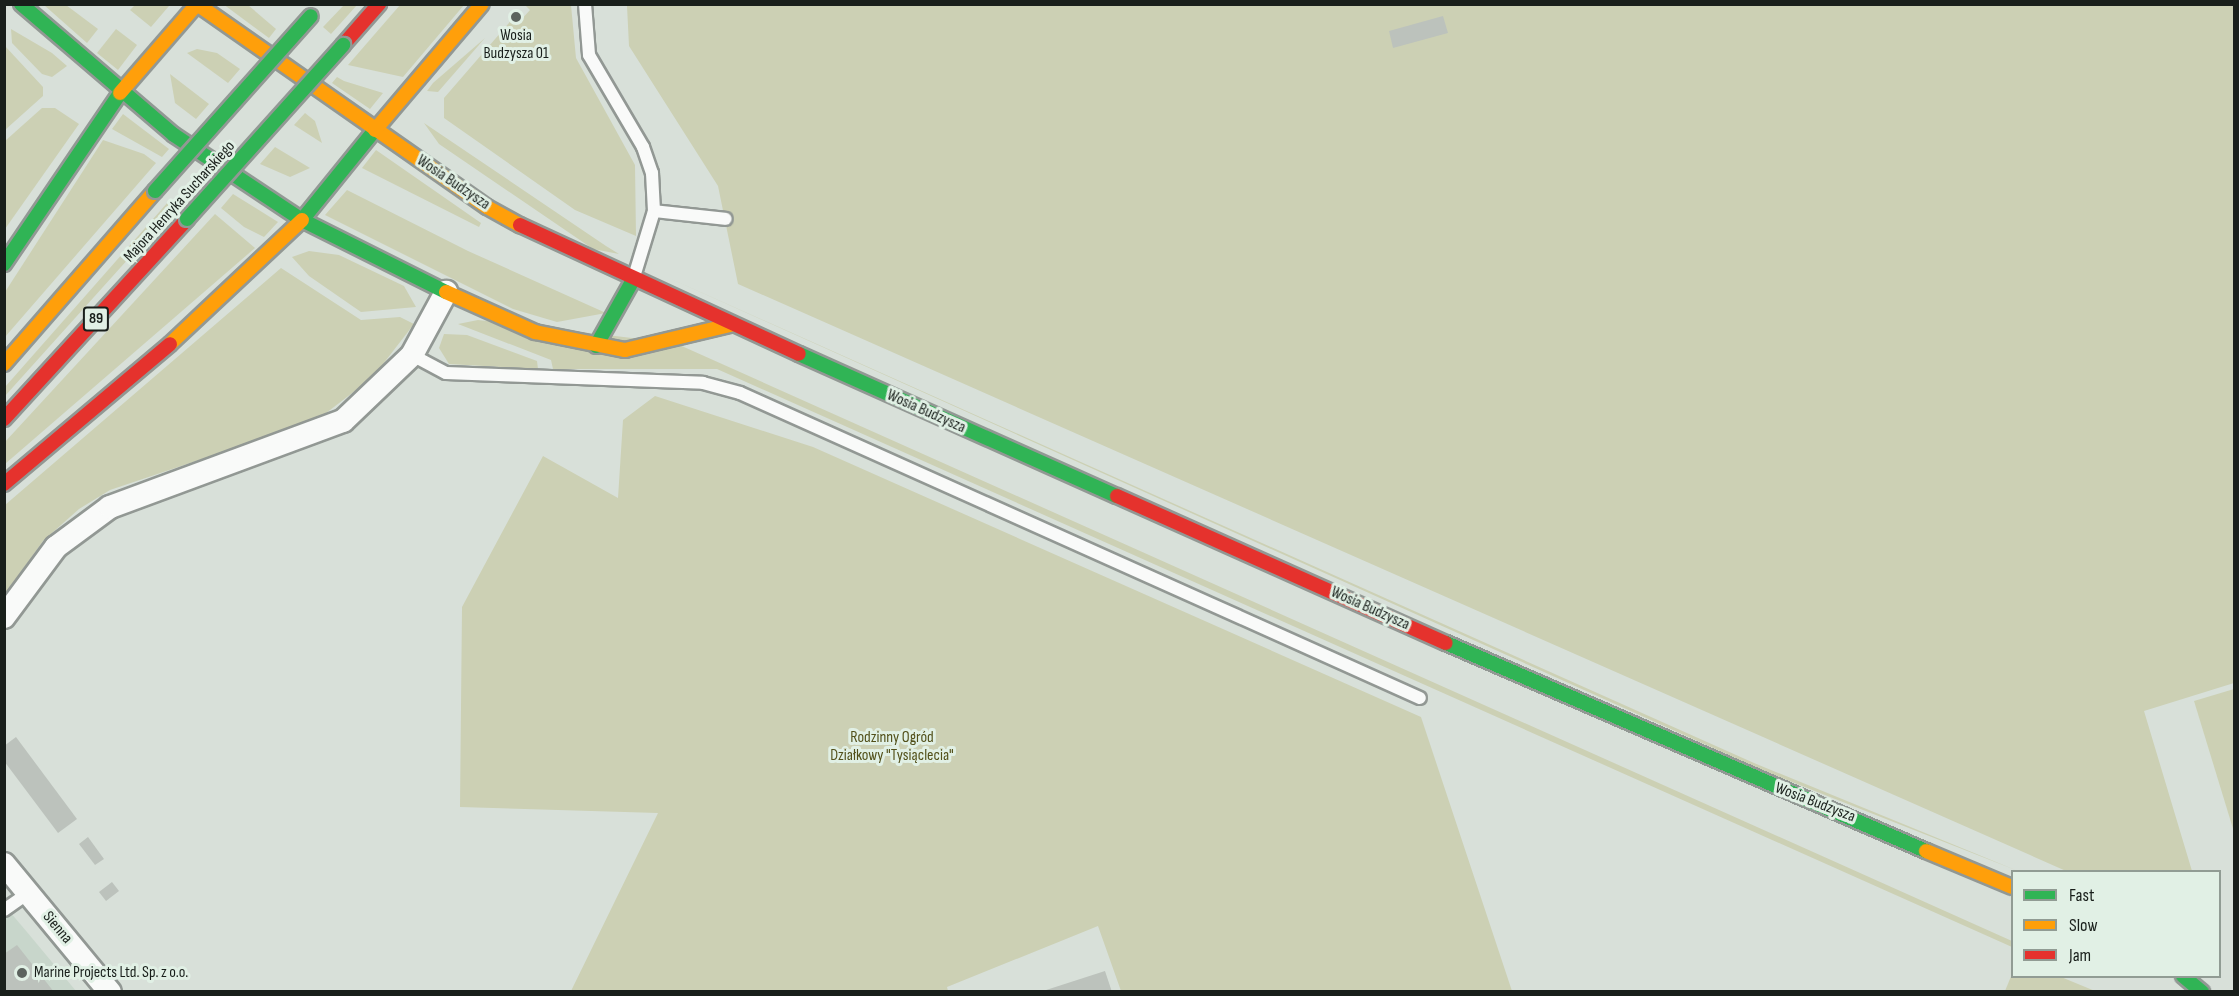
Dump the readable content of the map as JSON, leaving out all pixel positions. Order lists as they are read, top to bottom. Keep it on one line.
{"streets":{"main road":["Wosia Budzysza","Majora Henryka Sucharskiego","89"],"street":["Sienna"]},"parks":["Rodzinny Ogród Działkowy \"Tysiąclecia\""],"places":["Wosia Budzysza 01","Marine Projects Ltd. Sp. z o.o."],"legend":["Fast","Slow","Jam"]}
